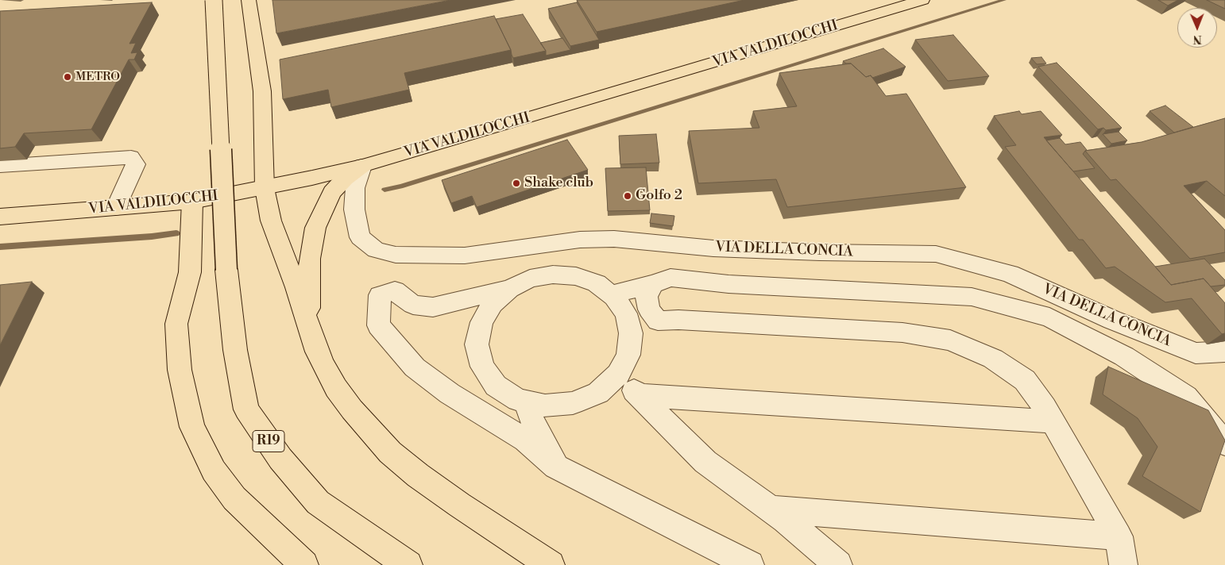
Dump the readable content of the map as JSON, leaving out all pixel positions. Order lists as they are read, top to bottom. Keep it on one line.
{"streets":{"main road":["VIA VALDILOCCHI","R19"],"street":["VIA DELLA CONCIA"]},"crossings":[["VIA VALDILOCCHI","VIA DELLA CONCIA"]],"places":["METRO","Shake club","Golfo 2"],"north":"bottom"}
